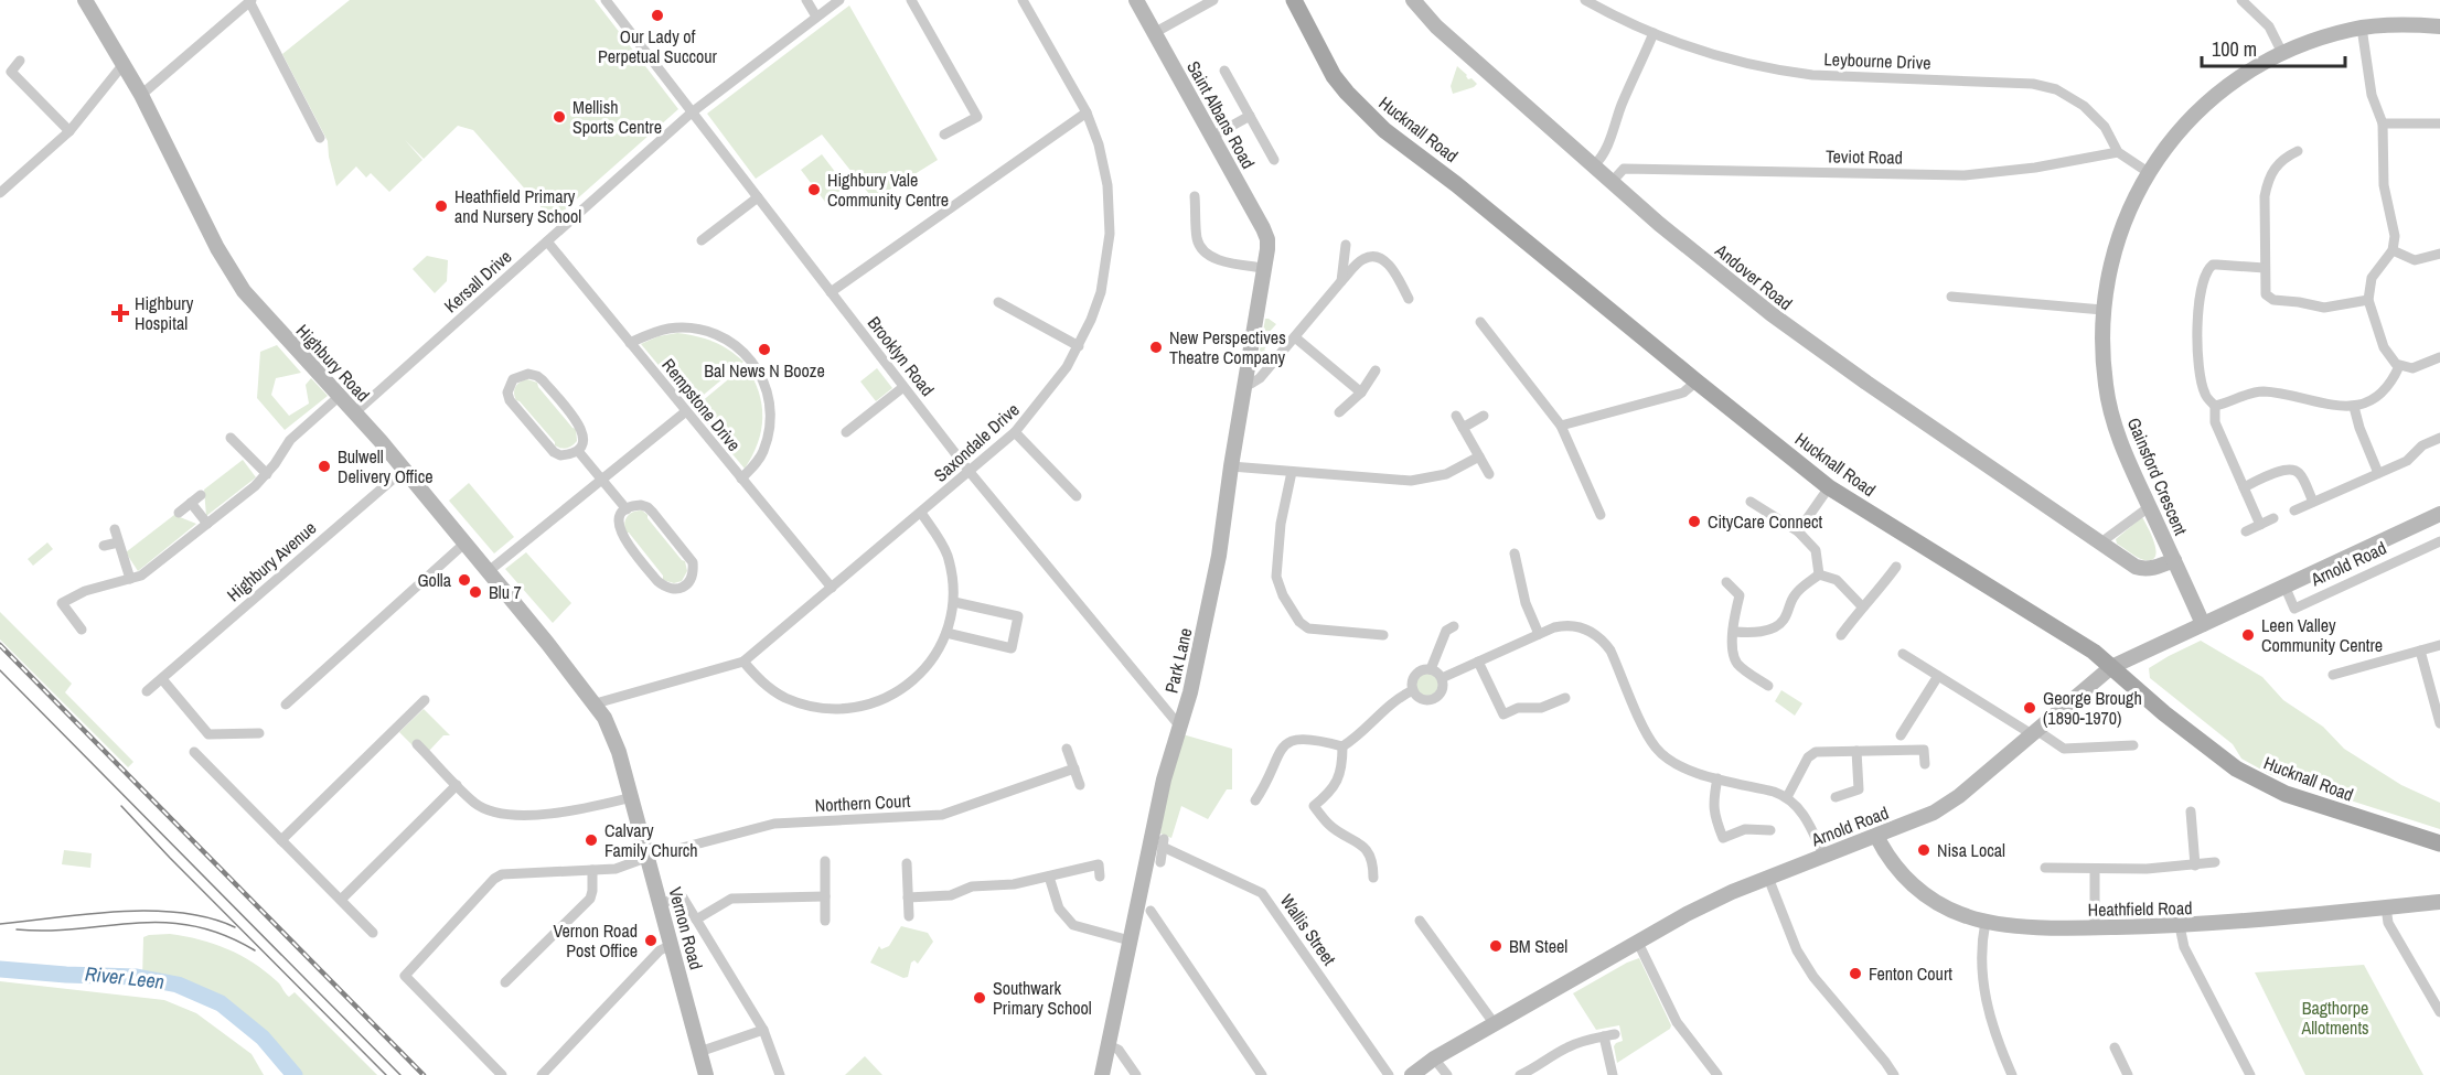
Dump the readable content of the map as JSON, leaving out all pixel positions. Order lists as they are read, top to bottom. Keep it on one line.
{"streets":{"main road":["Saint Albans Road","Hucknall Road","Andover Road","Highbury Road","Gainsford Crescent","Arnold Road","Park Lane","Heathfield Road","Vernon Road"],"street":["Leybourne Drive","Teviot Road","Kersall Drive","Brooklyn Road","Rempstone Drive","Saxondale Drive","Highbury Avenue","Northern Court","Wallis Street"]},"crossings":[["Leybourne Drive","Teviot Road"],["Leybourne Drive","Gainsford Crescent"],["Saint Albans Road","Park Lane"],["Hucknall Road","Arnold Road"],["Teviot Road","Andover Road"],["Andover Road","Gainsford Crescent"],["Kersall Drive","Brooklyn Road"],["Kersall Drive","Highbury Road"],["Kersall Drive","Rempstone Drive"],["Brooklyn Road","Saxondale Drive"],["Brooklyn Road","Park Lane"],["Highbury Road","Saxondale Drive"],["Highbury Road","Highbury Avenue"],["Highbury Road","Vernon Road"],["Rempstone Drive","Saxondale Drive"],["Gainsford Crescent","Arnold Road"],["Arnold Road","Heathfield Road"],["Northern Court","Vernon Road"]],"water":["River Leen"],"parks":["Bagthorpe Allotments"],"places":{"other":["Our Lady of Perpetual Succour","Mellish Sports Centre","Highbury Vale Community Centre","Heathfield Primary and Nursery School","New Perspectives Theatre Company","Bal News N Booze","Bulwell Delivery Office","CityCare Connect","Golla","Blu 7","Leen Valley Community Centre","George Brough (1890-1970)","Calvary Family Church","Nisa Local","Vernon Road Post Office","BM Steel","Fenton Court","Southwark Primary School"],"health":["Highbury Hospital"]},"scale_bar":"100 m"}
